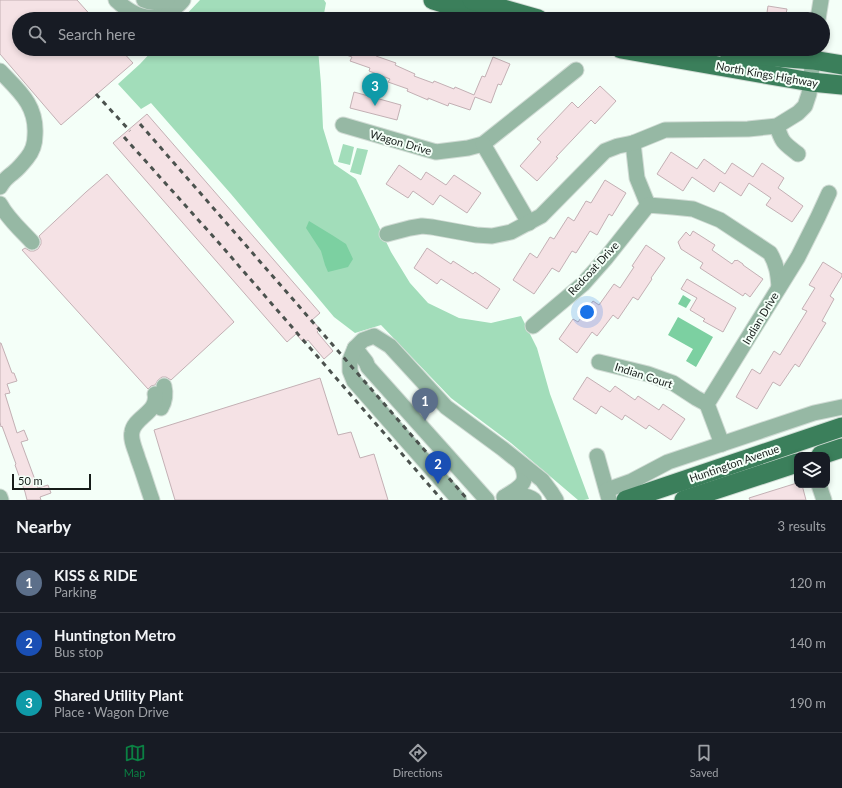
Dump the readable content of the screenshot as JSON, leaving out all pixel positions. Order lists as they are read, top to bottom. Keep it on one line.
{"streets":{"main road":["North Kings Highway","Huntington Avenue"],"street":["Wagon Drive","Redcoat Drive","Indian Drive","Indian Court"]},"crossings":[["Indian Drive","Indian Court"]],"scale_bar":"50 m","page":{"search":"Search here","pins":["3","1","2"],"scale":"50 m","heading":["Nearby","3 results"],"list":[{"mark":"1","name":"KISS & RIDE","note":"Parking","value":"120 m"},{"mark":"2","name":"Huntington Metro","note":"Bus stop","value":"140 m"},{"mark":"3","name":"Shared Utility Plant","note":"Place · Wagon Drive","value":"190 m"}],"nav":["Map","Directions","Saved"]}}
